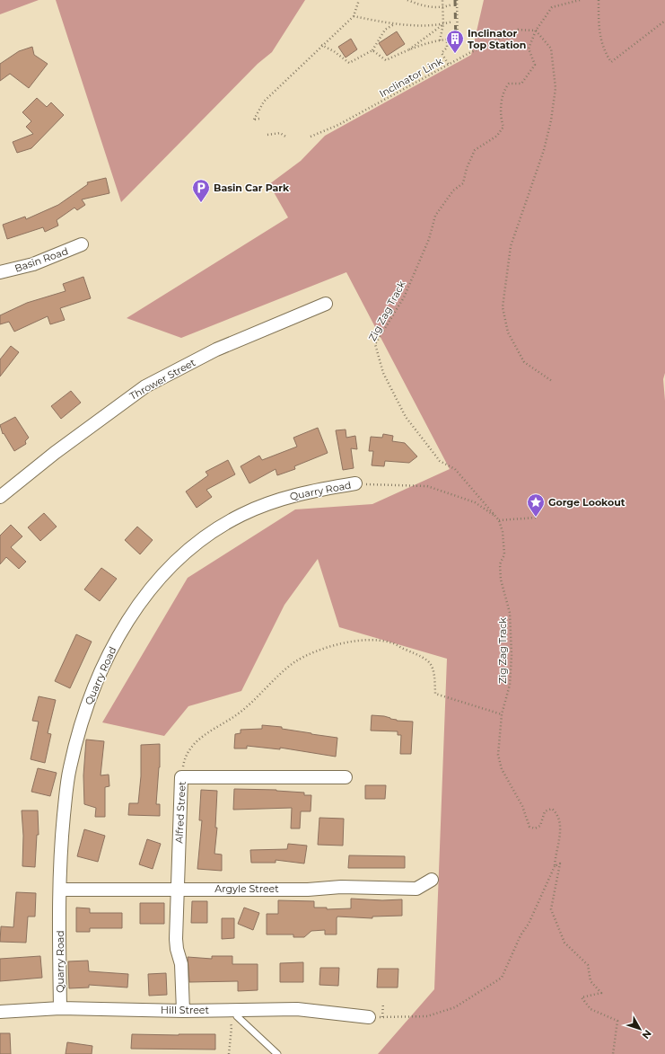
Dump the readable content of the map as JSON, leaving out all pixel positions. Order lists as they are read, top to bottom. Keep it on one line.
{"streets":{"street":["Basin Road","Thrower Street","Quarry Road","Alfred Street","Argyle Street","Hill Street"],"path":["Inclinator Link","Zig Zag Track"]},"crossings":[["Inclinator Link","Zig Zag Track"],["Quarry Road","Argyle Street"],["Quarry Road","Hill Street"],["Alfred Street","Argyle Street"],["Alfred Street","Hill Street"]],"places":{"building":["Inclinator Top Station"],"parking":["Basin Car Park"],"place":["Gorge Lookout"]},"north":"bottom right"}
